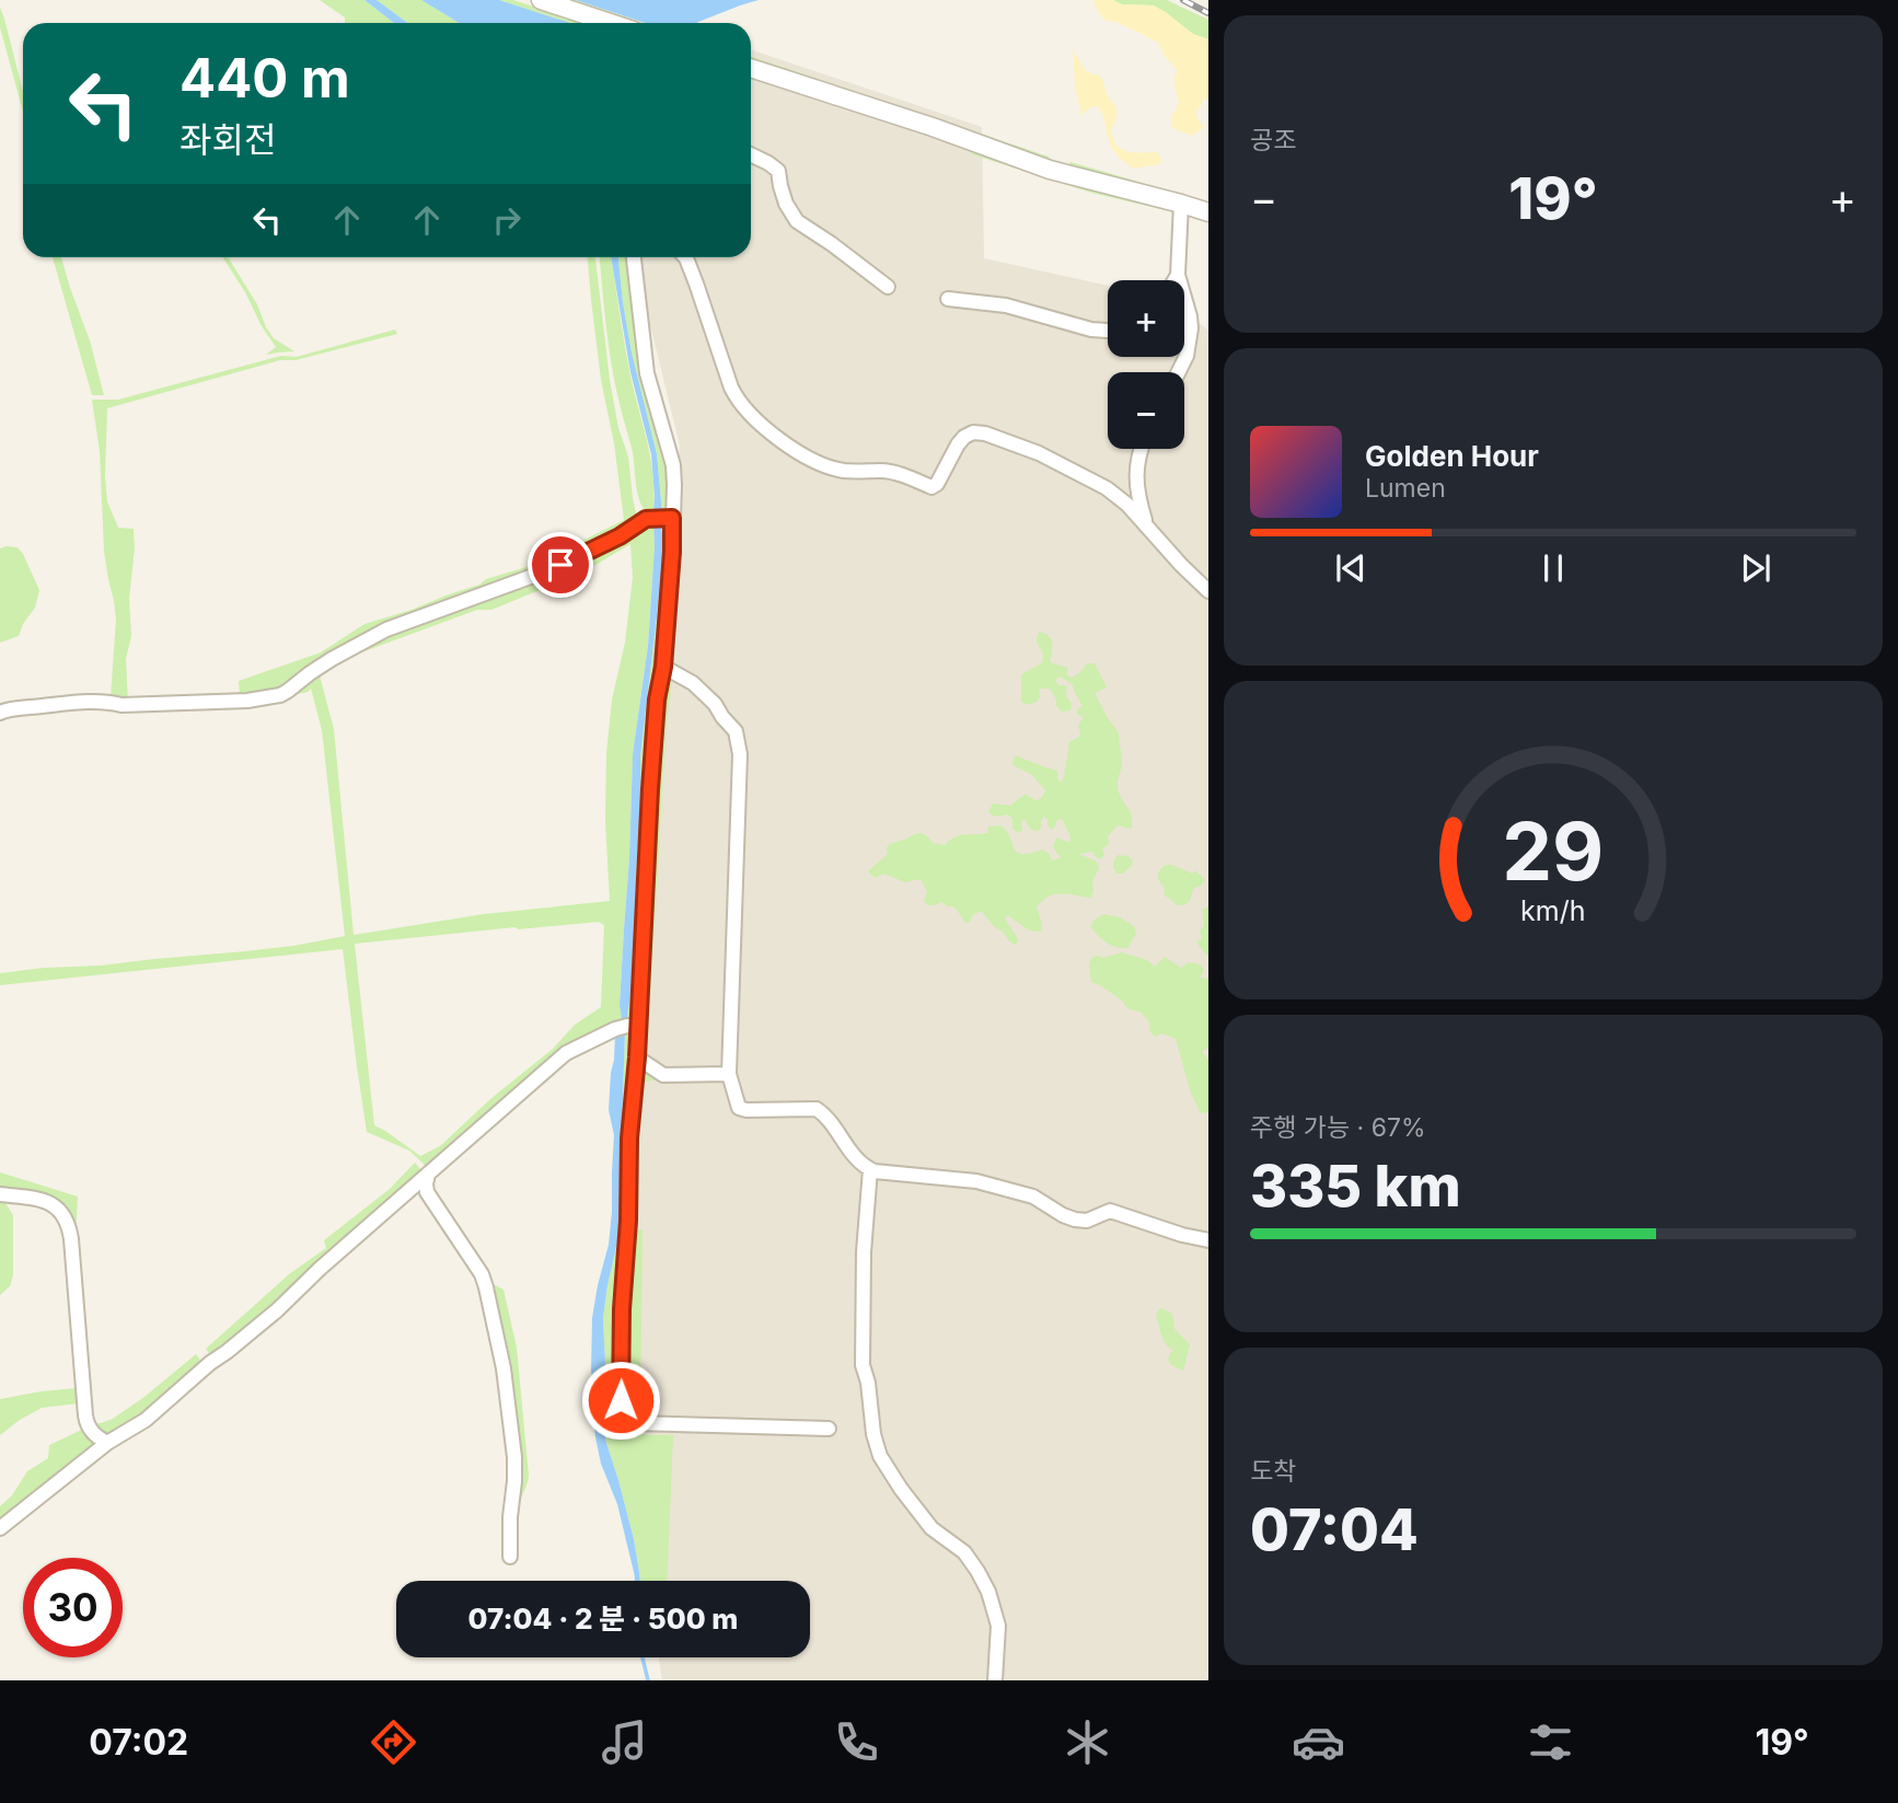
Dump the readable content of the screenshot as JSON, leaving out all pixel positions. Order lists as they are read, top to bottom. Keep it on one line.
{"page":{"tile":["공조",["주행 가능 · 67%","335 km"],["도착","07:04"]],"turn":["440 m","좌회전"],"heat":["−","19°","+"],"map_buttons":["+","−"],"song":["Golden Hour","Lumen"],"limit":"30","trip":"07:04 · 2 분 · 500 m","tabs":["07:02","19°"],"gauge":["29","km/h"]}}
